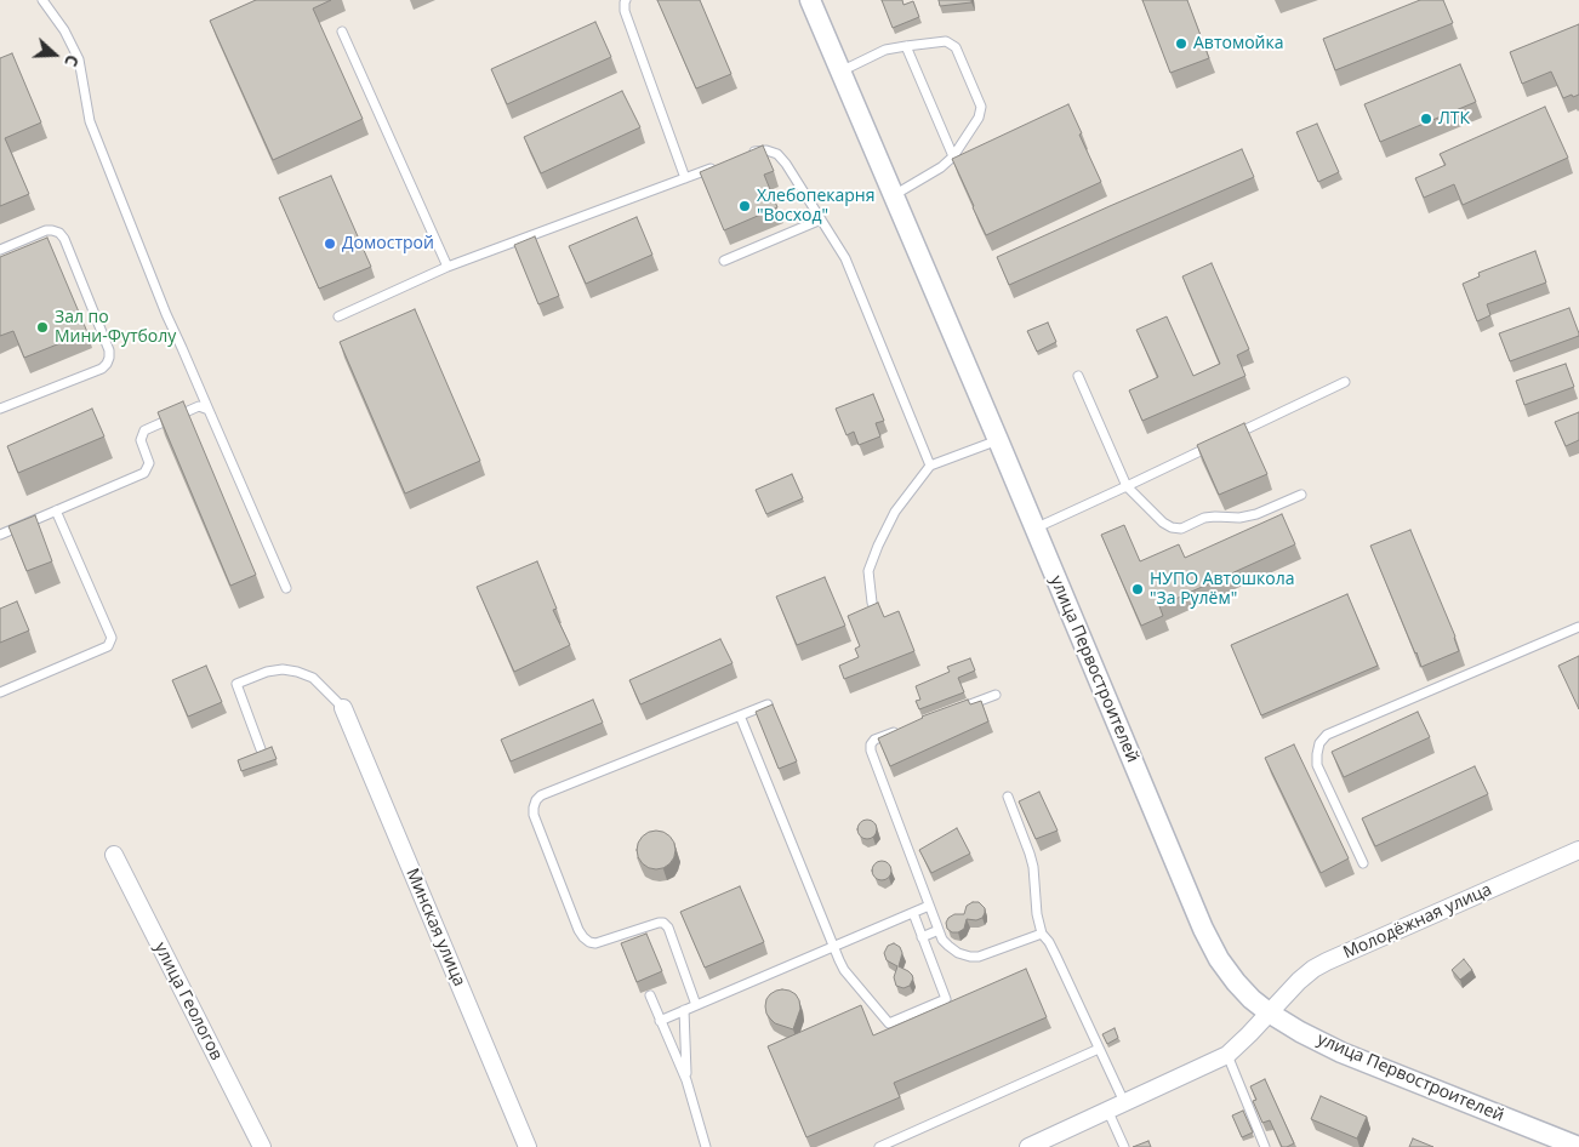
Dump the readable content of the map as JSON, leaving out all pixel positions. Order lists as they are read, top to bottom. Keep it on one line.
{"streets":{"street":["улица Первостроителей","Молодёжная улица","Минская улица","улица Геологов"]},"crossings":[["улица Первостроителей","Молодёжная улица"]],"places":["Автомойка","ЛТК","Хлебопекарня \"Восход\"","Домострой","Зал по Мини-Футболу","НУПО Автошкола \"За Рулём\""],"north":"right"}
